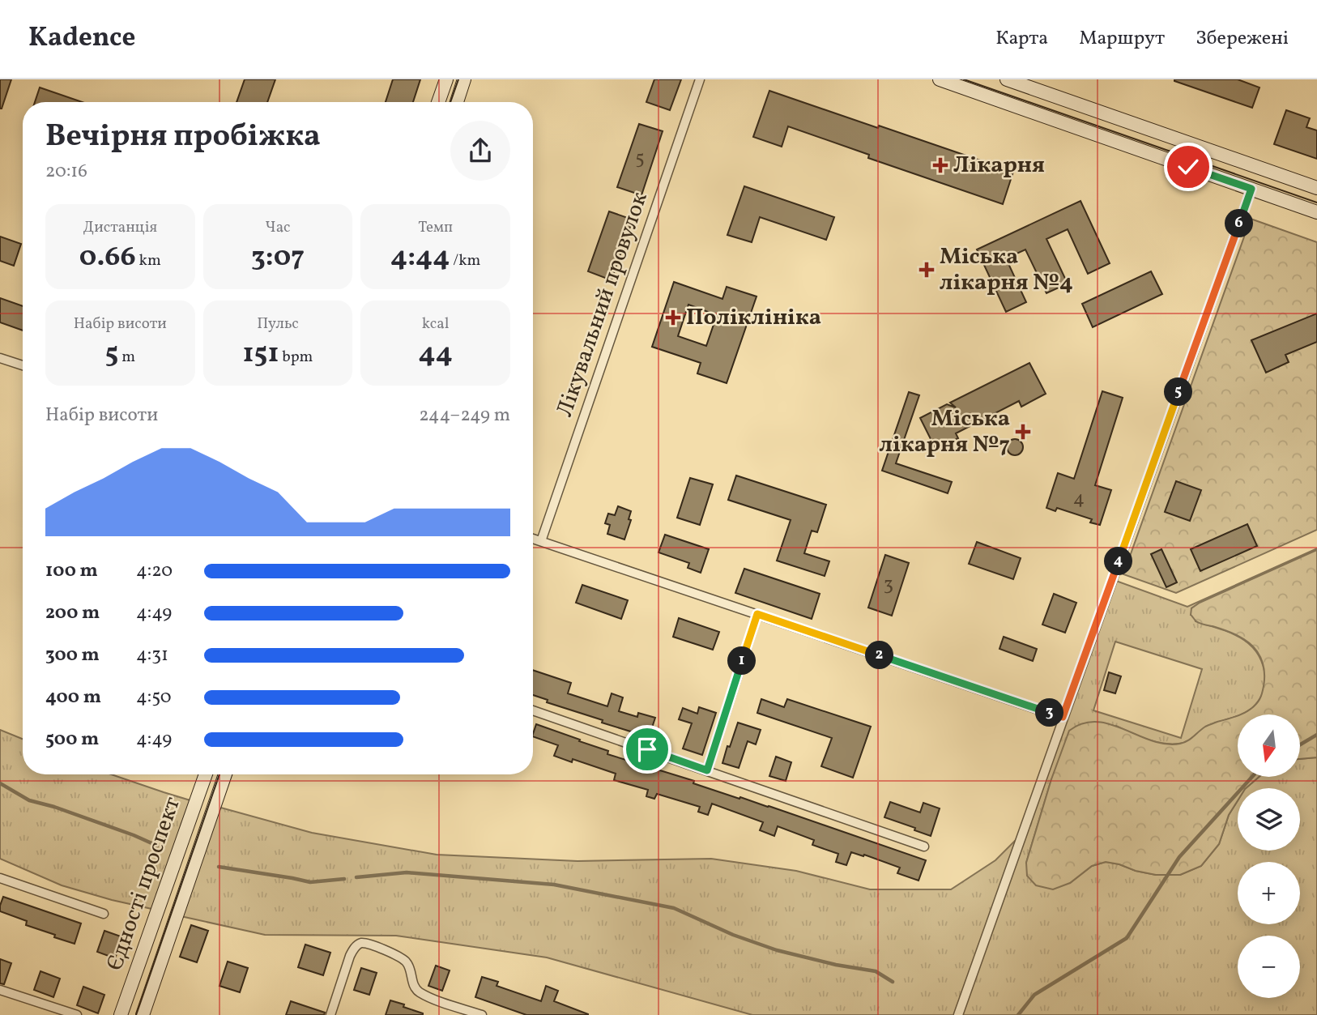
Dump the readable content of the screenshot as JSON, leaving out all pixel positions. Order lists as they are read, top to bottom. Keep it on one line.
{"streets":{"street":["Лікувальний провулок","Єдності проспект"]},"places":{"health":["Лікарня","Міська лікарня №4","Поліклініка","Міська лікарня №7"]},"house_numbers":["5","4","3"],"north":"bottom","page":{"header":"Kadence","nav":["Карта","Маршрут","Збережені"],"heading":["Вечірня пробіжка","20:16"],"stats":[["Дистанція","0.66 km"],["Час","3:07"],["Темп","4:44 /km"],["Набір висоти","5 m"],["Пульс","151 bpm"],["kcal","44"]],"pins":["6","5","4","2","1","3"],"chart":["Набір висоти","244–249 m"],"list":[{"name":"100 m","note":"4:20"},{"name":"200 m","note":"4:49"},{"name":"300 m","note":"4:31"},{"name":"400 m","note":"4:50"},{"name":"500 m","note":"4:49"}],"map_buttons":["+","−"]}}
